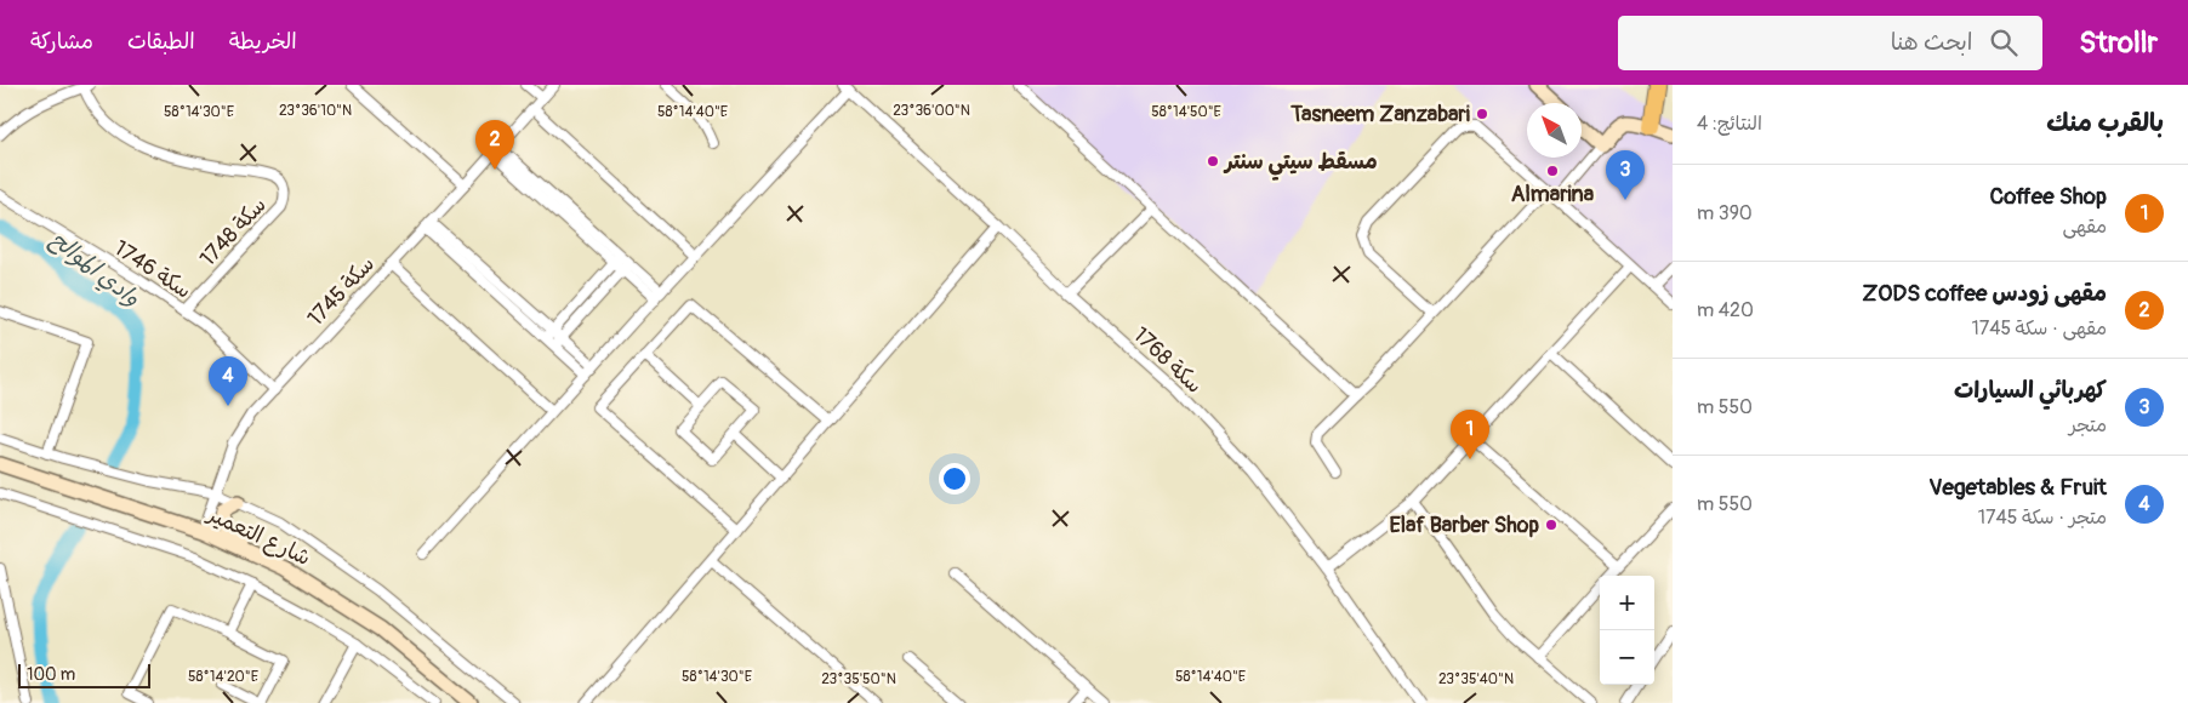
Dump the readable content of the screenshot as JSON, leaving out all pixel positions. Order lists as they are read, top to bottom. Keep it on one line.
{"streets":{"main road":["شارع التعمير"],"street":["سكة 1748","سكة 1746","سكة 1745","سكة 1768"]},"crossings":[["سكة 1748","سكة 1746"],["سكة 1746","سكة 1745"],["سكة 1745","شارع التعمير"]],"water":["وادي الموالح"],"places":["Tasneem Zanzabari","مسقط سيتي سنتر","Almarina","Elaf Barber Shop"],"scale_bar":"100 m","north":"top left","page":{"header":"Strollr","search":"ابحث هنا","nav":["الخريطة","الطبقات","مشاركة"],"heading":["بالقرب منك","النتائج: 4"],"pins":["2","3","4","1"],"list":[{"mark":"1","name":"Coffee Shop","note":"مقهى","value":"390 m"},{"mark":"2","name":"مقهى زودس ZODS coffee","note":"مقهى · سكة 1745","value":"420 m"},{"mark":"3","name":"كهربائي السيارات","note":"متجر","value":"550 m"},{"mark":"4","name":"Vegetables & Fruit","note":"متجر · سكة 1745","value":"550 m"}],"map_buttons":["+","−"],"scale":"100 m"},"coordinates":["23°36'10\"N","23°36'00\"N","58°14'30\"E","58°14'40\"E","58°14'50\"E","58°14'20\"E","23°35'50\"N","23°35'40\"N"]}
